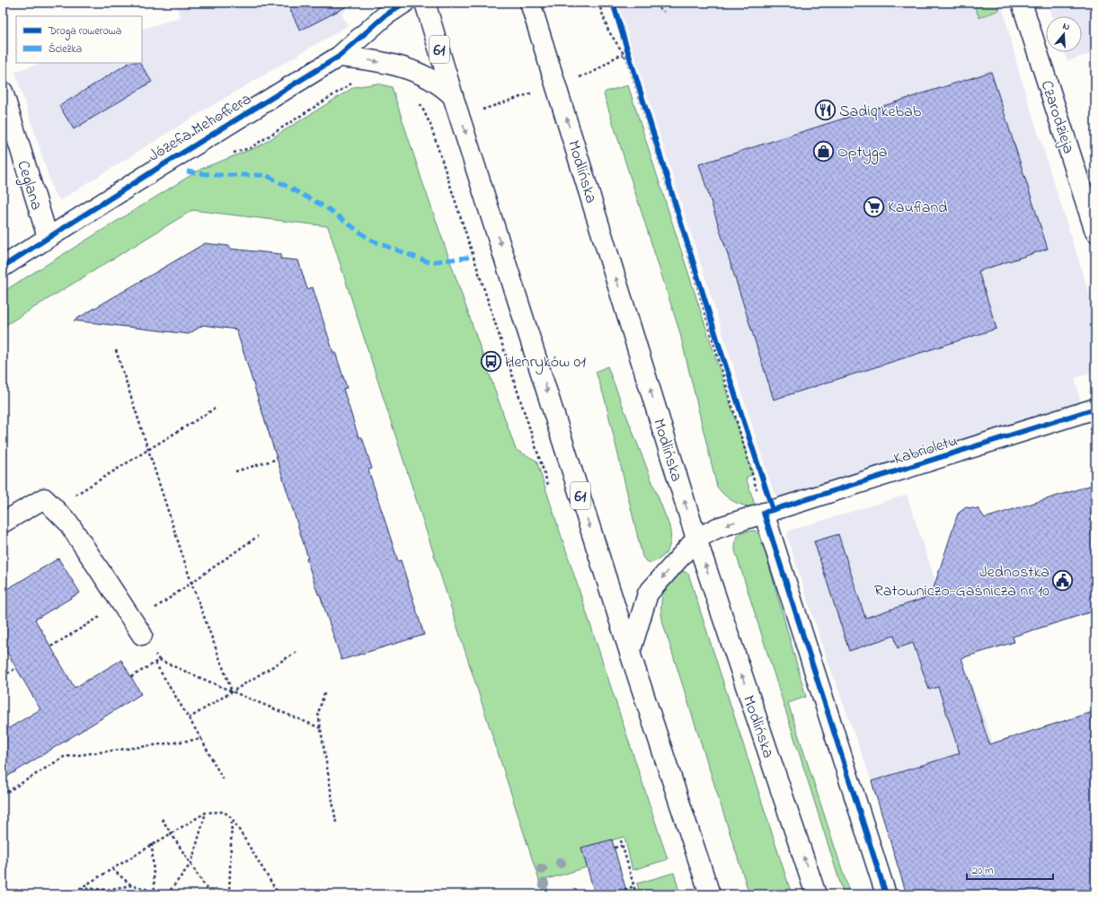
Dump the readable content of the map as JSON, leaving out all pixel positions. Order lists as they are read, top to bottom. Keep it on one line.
{"streets":{"main road":["61","Czarodzieja","Józefa Mehoffera","Modlińska","Ceglana","Kabrioletu"]},"crossings":[["Józefa Mehoffera","Ceglana"],["Modlińska","Kabrioletu"]],"places":{"restaurant":["Sadiq kebab"],"shop":["Optyga"],"supermarket":["Kaufland"],"bus stop":["Henryków 01"],"public building":["Jednostka Ratowniczo-Gaśnicza nr 10"]},"legend":["Droga rowerowa","Ścieżka"],"scale_bar":"20 m","north":"top"}
